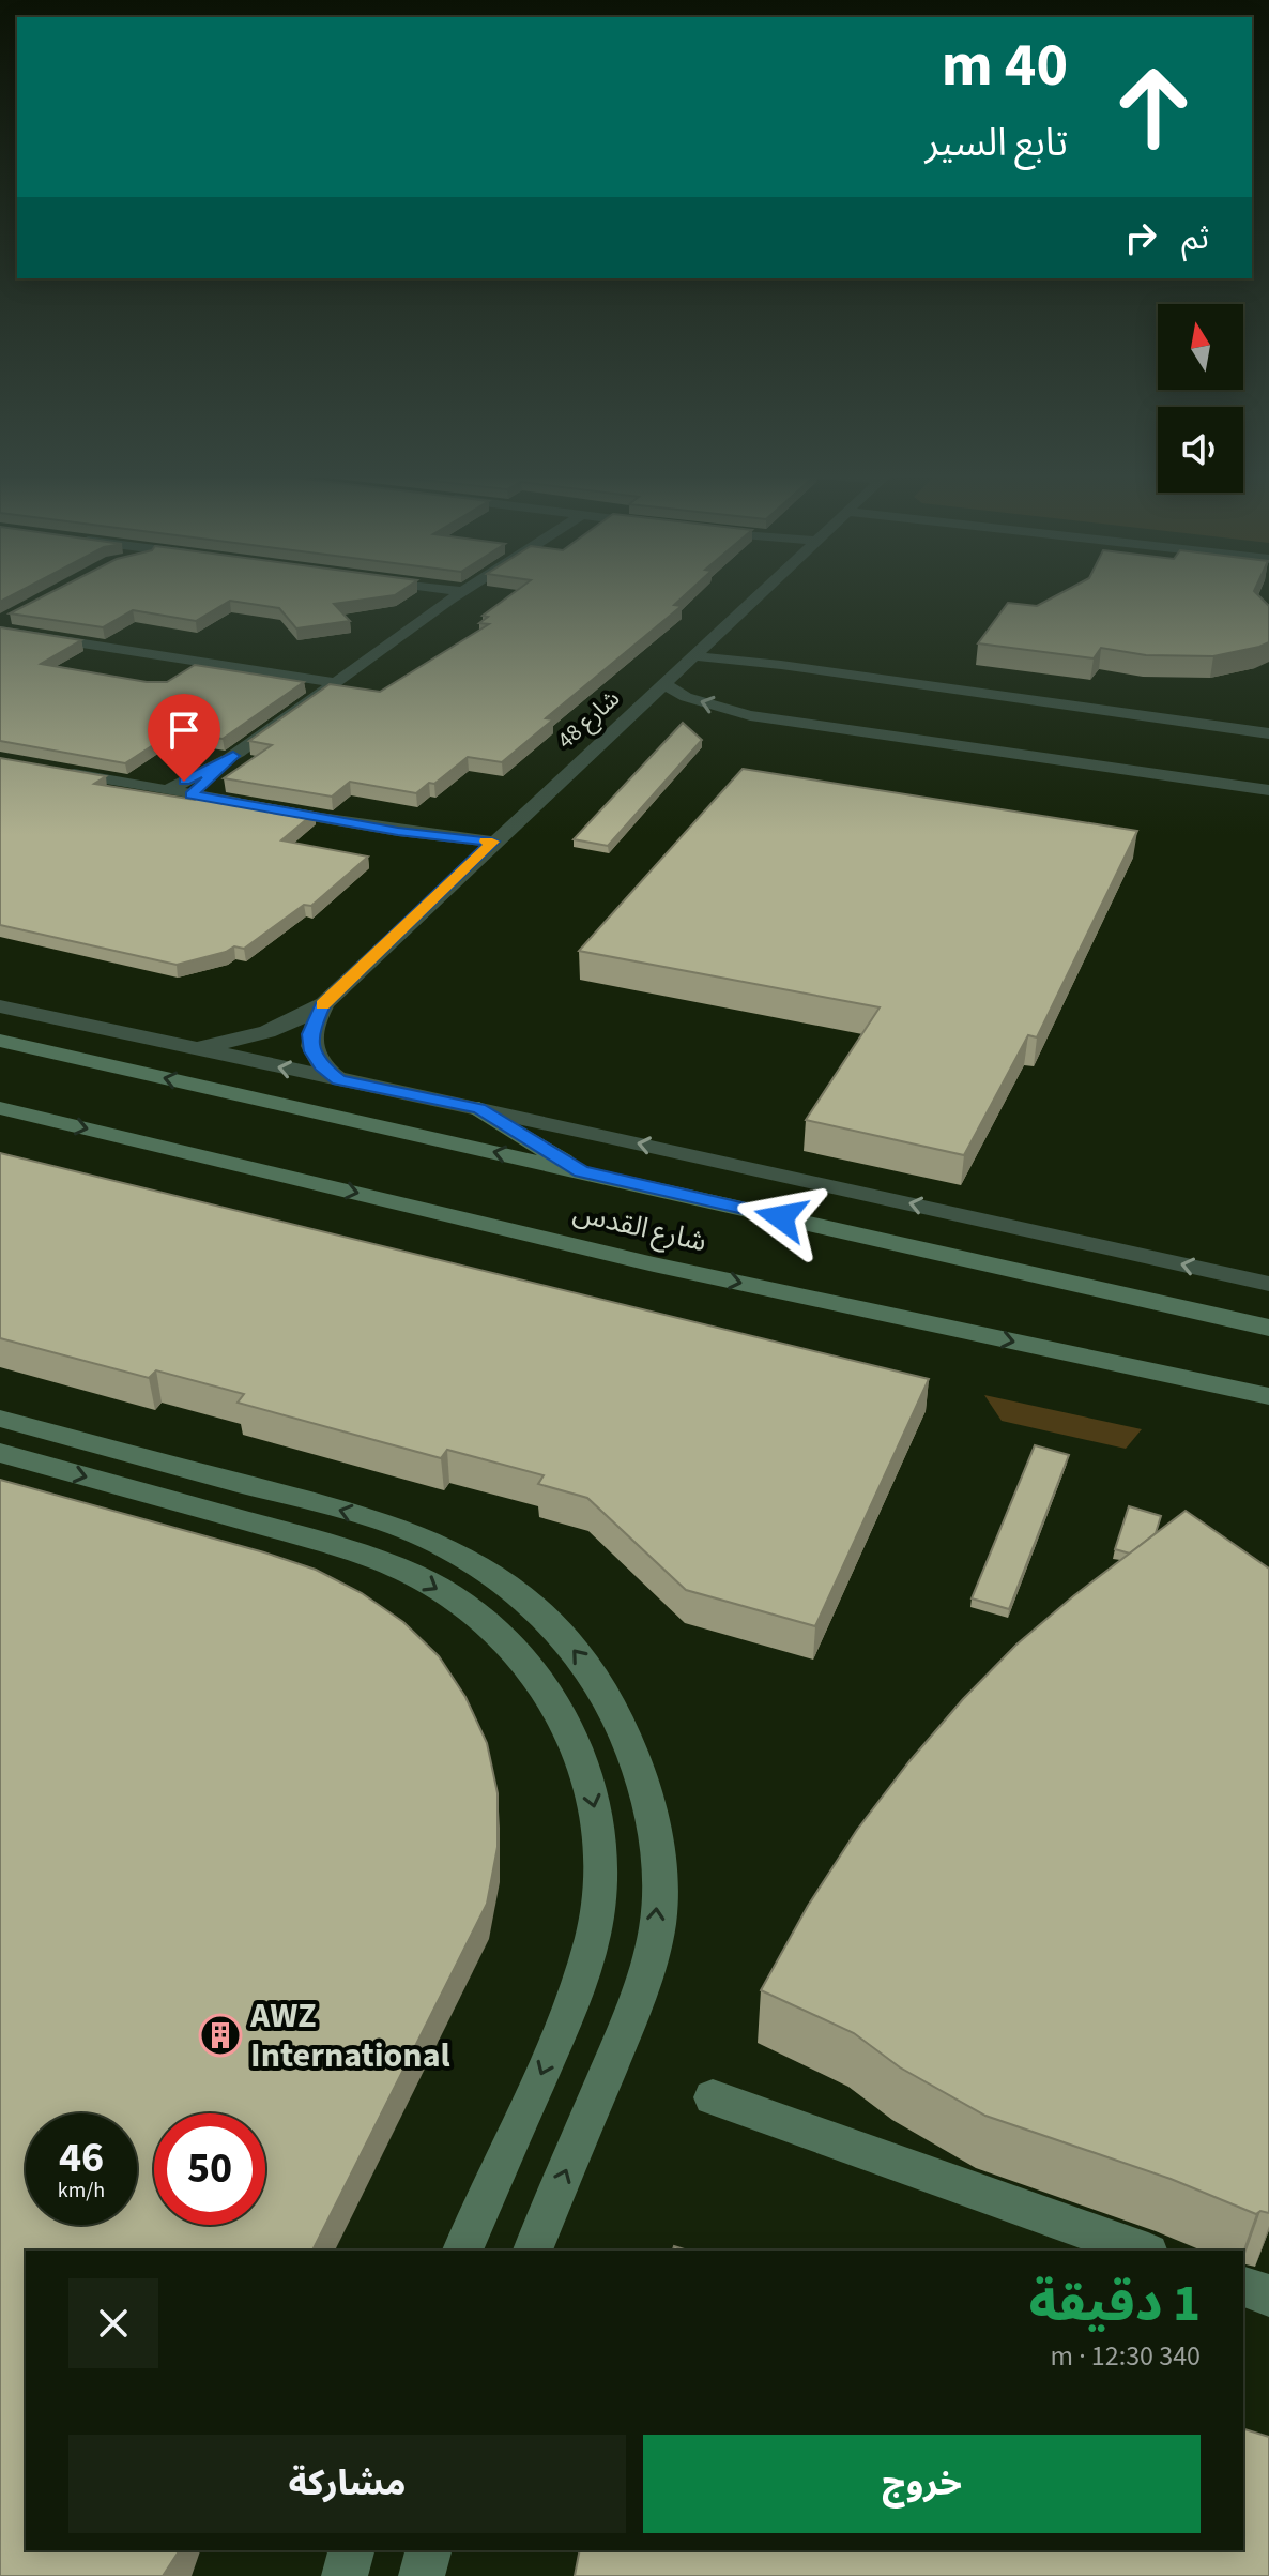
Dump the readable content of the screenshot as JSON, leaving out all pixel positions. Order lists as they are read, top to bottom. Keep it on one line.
{"streets":{"main road":["شارع القدس"],"street":["شارع 48"]},"places":{"building":["AWZ International"]},"north":"top","page":{"turn":["40 m","تابع السير"],"then":"ثم","speed":"46 km/h","limit":"50","heading":["1 دقيقة","340 m · 12:30"],"buttons":["خروج","مشاركة"]}}
